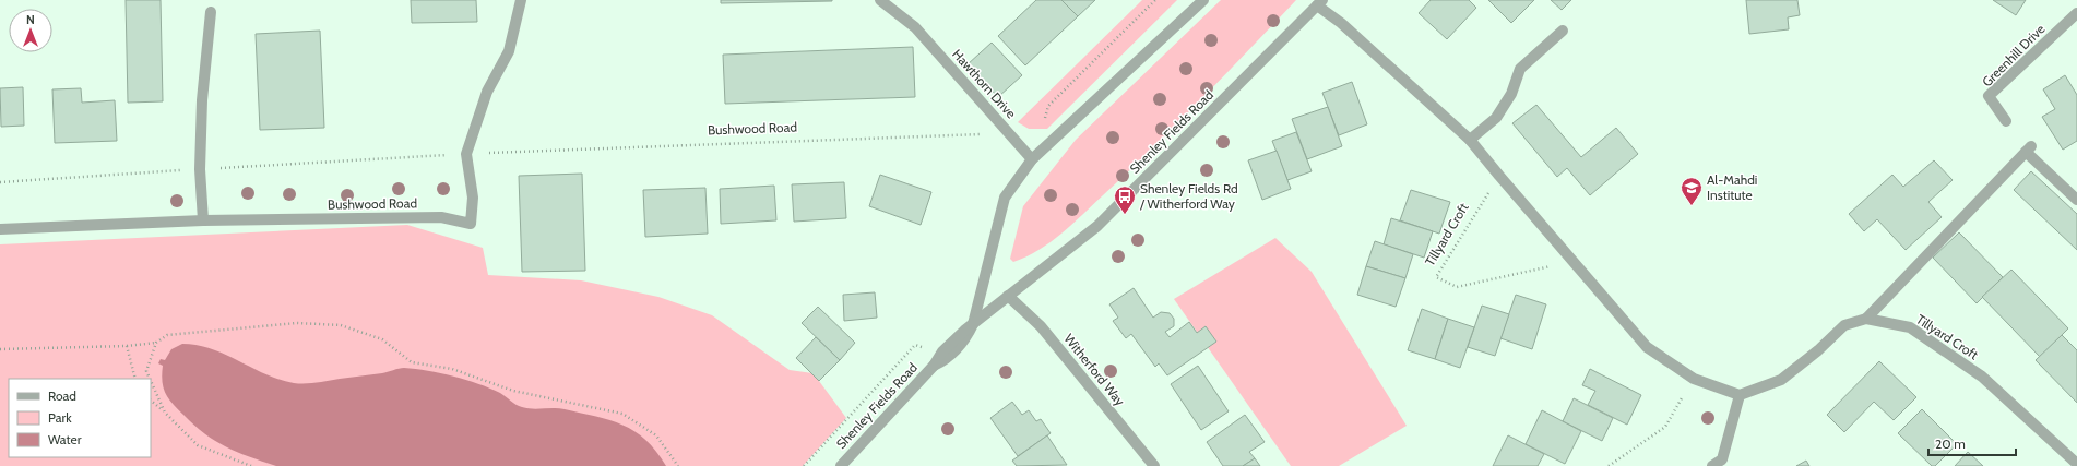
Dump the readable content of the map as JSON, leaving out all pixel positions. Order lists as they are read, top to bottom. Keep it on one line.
{"streets":{"street":["Greenhill Drive","Hawthorn Drive","Bushwood Road","Shenley Fields Road","Tillyard Croft","Witherford Way"]},"crossings":[["Hawthorn Drive","Shenley Fields Road"],["Shenley Fields Road","Witherford Way"]],"places":{"school or university":["Al-Mahdi Institute"],"bus stop":["Shenley Fields Rd / Witherford Way"]},"legend":["Road","Park","Water"],"scale_bar":"20 m","north":"top"}
